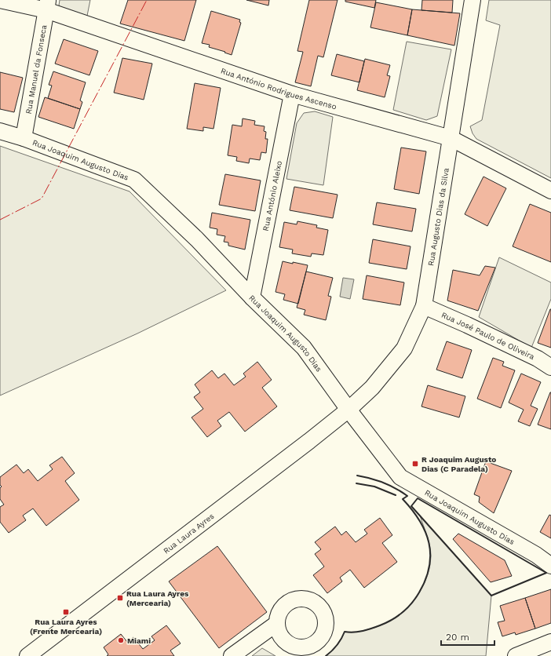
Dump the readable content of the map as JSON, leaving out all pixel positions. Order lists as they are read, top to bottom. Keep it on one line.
{"streets":{"street":["Rua Manuel da Fonseca","Rua António Rodrigues Ascenso","Rua Joaquim Augusto Dias","Rua António Aleixo","Rua Augusto Dias da Silva","Rua José Paulo de Oliveira","Rua Laura Ayres"]},"crossings":[["Rua Manuel da Fonseca","Rua António Rodrigues Ascenso"],["Rua Manuel da Fonseca","Rua Joaquim Augusto Dias"],["Rua António Rodrigues Ascenso","Rua António Aleixo"],["Rua António Rodrigues Ascenso","Rua Augusto Dias da Silva"],["Rua Joaquim Augusto Dias","Rua António Aleixo"],["Rua Joaquim Augusto Dias","Rua Augusto Dias da Silva"],["Rua Joaquim Augusto Dias","Rua Laura Ayres"],["Rua Augusto Dias da Silva","Rua José Paulo de Oliveira"],["Rua Augusto Dias da Silva","Rua Laura Ayres"]],"places":{"transit":["R Joaquim Augusto Dias (C Paradela)","Rua Laura Ayres (Mercearia)","Rua Laura Ayres (Frente Mercearia)"],"other":["Miami"]},"scale_bar":"20 m"}
